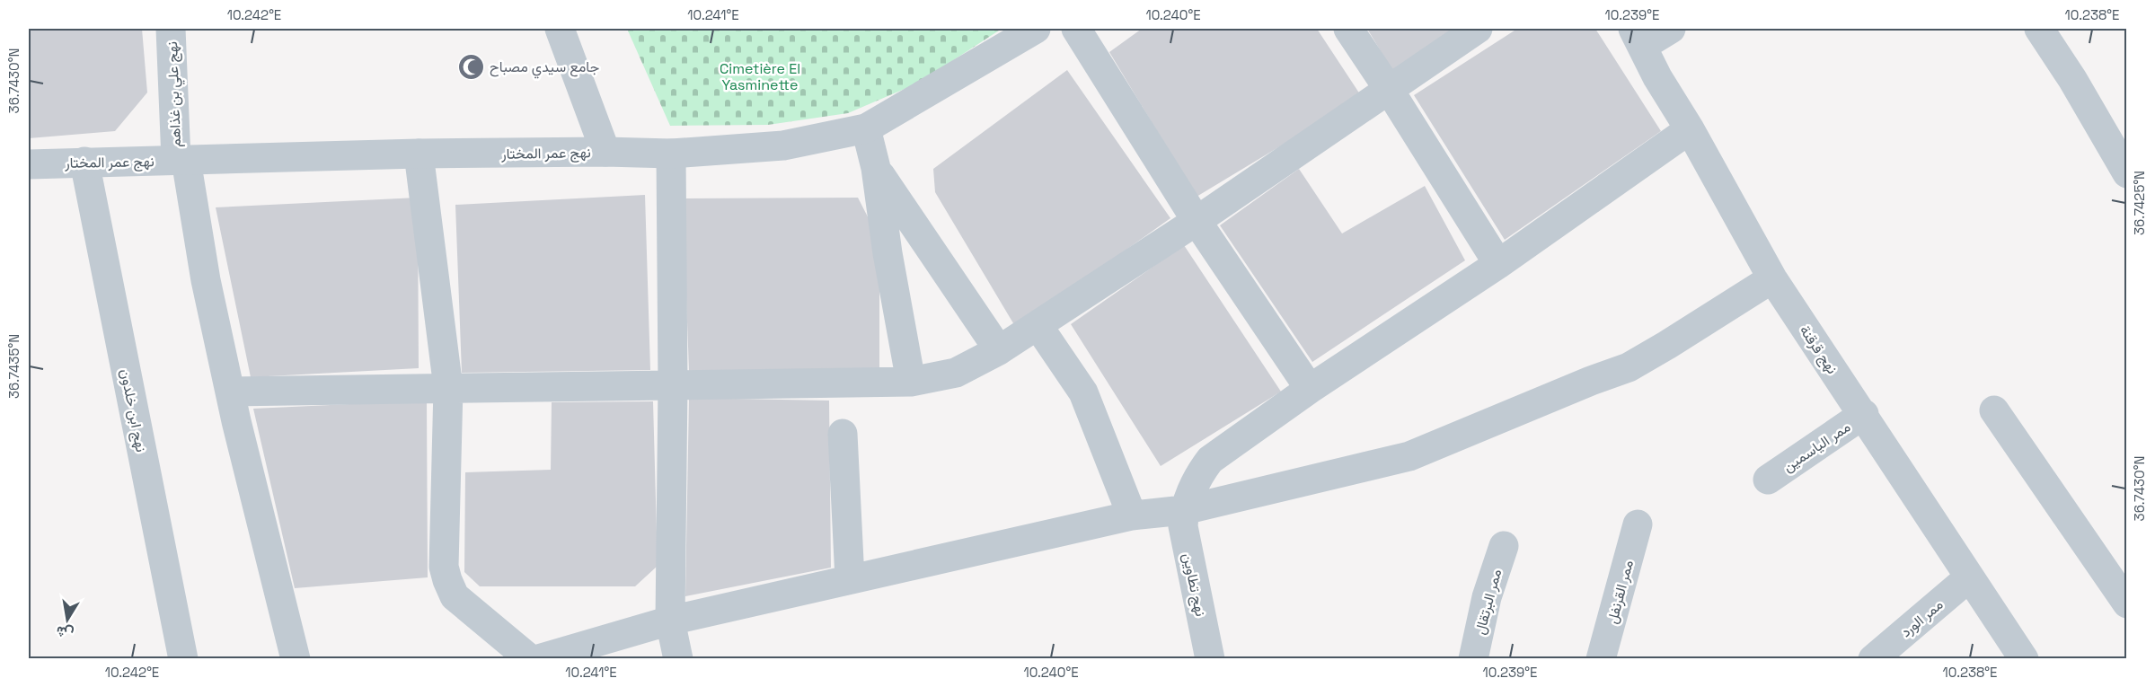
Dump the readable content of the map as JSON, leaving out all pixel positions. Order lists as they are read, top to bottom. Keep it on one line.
{"streets":{"street":["نهج علي بن غذاهم","نهج عمر المختار","نهج قرقنة","نهج ابن خلدون","ممر الياسمين","نهج تطاوين","ممر القرنفل","ممر البرتقال","ممر الورد"]},"crossings":[["نهج علي بن غذاهم","نهج عمر المختار"],["نهج عمر المختار","نهج ابن خلدون"],["نهج قرقنة","ممر الياسمين"],["نهج قرقنة","ممر الورد"]],"parks":["Cimetière El Yasminette"],"places":{"mosque":["جامع سيدي مصباح"]},"north":"bottom","coordinates":["10.242°E","10.241°E","10.240°E","10.239°E","10.238°E","36.7430°N","36.7425°N","36.7435°N"]}
